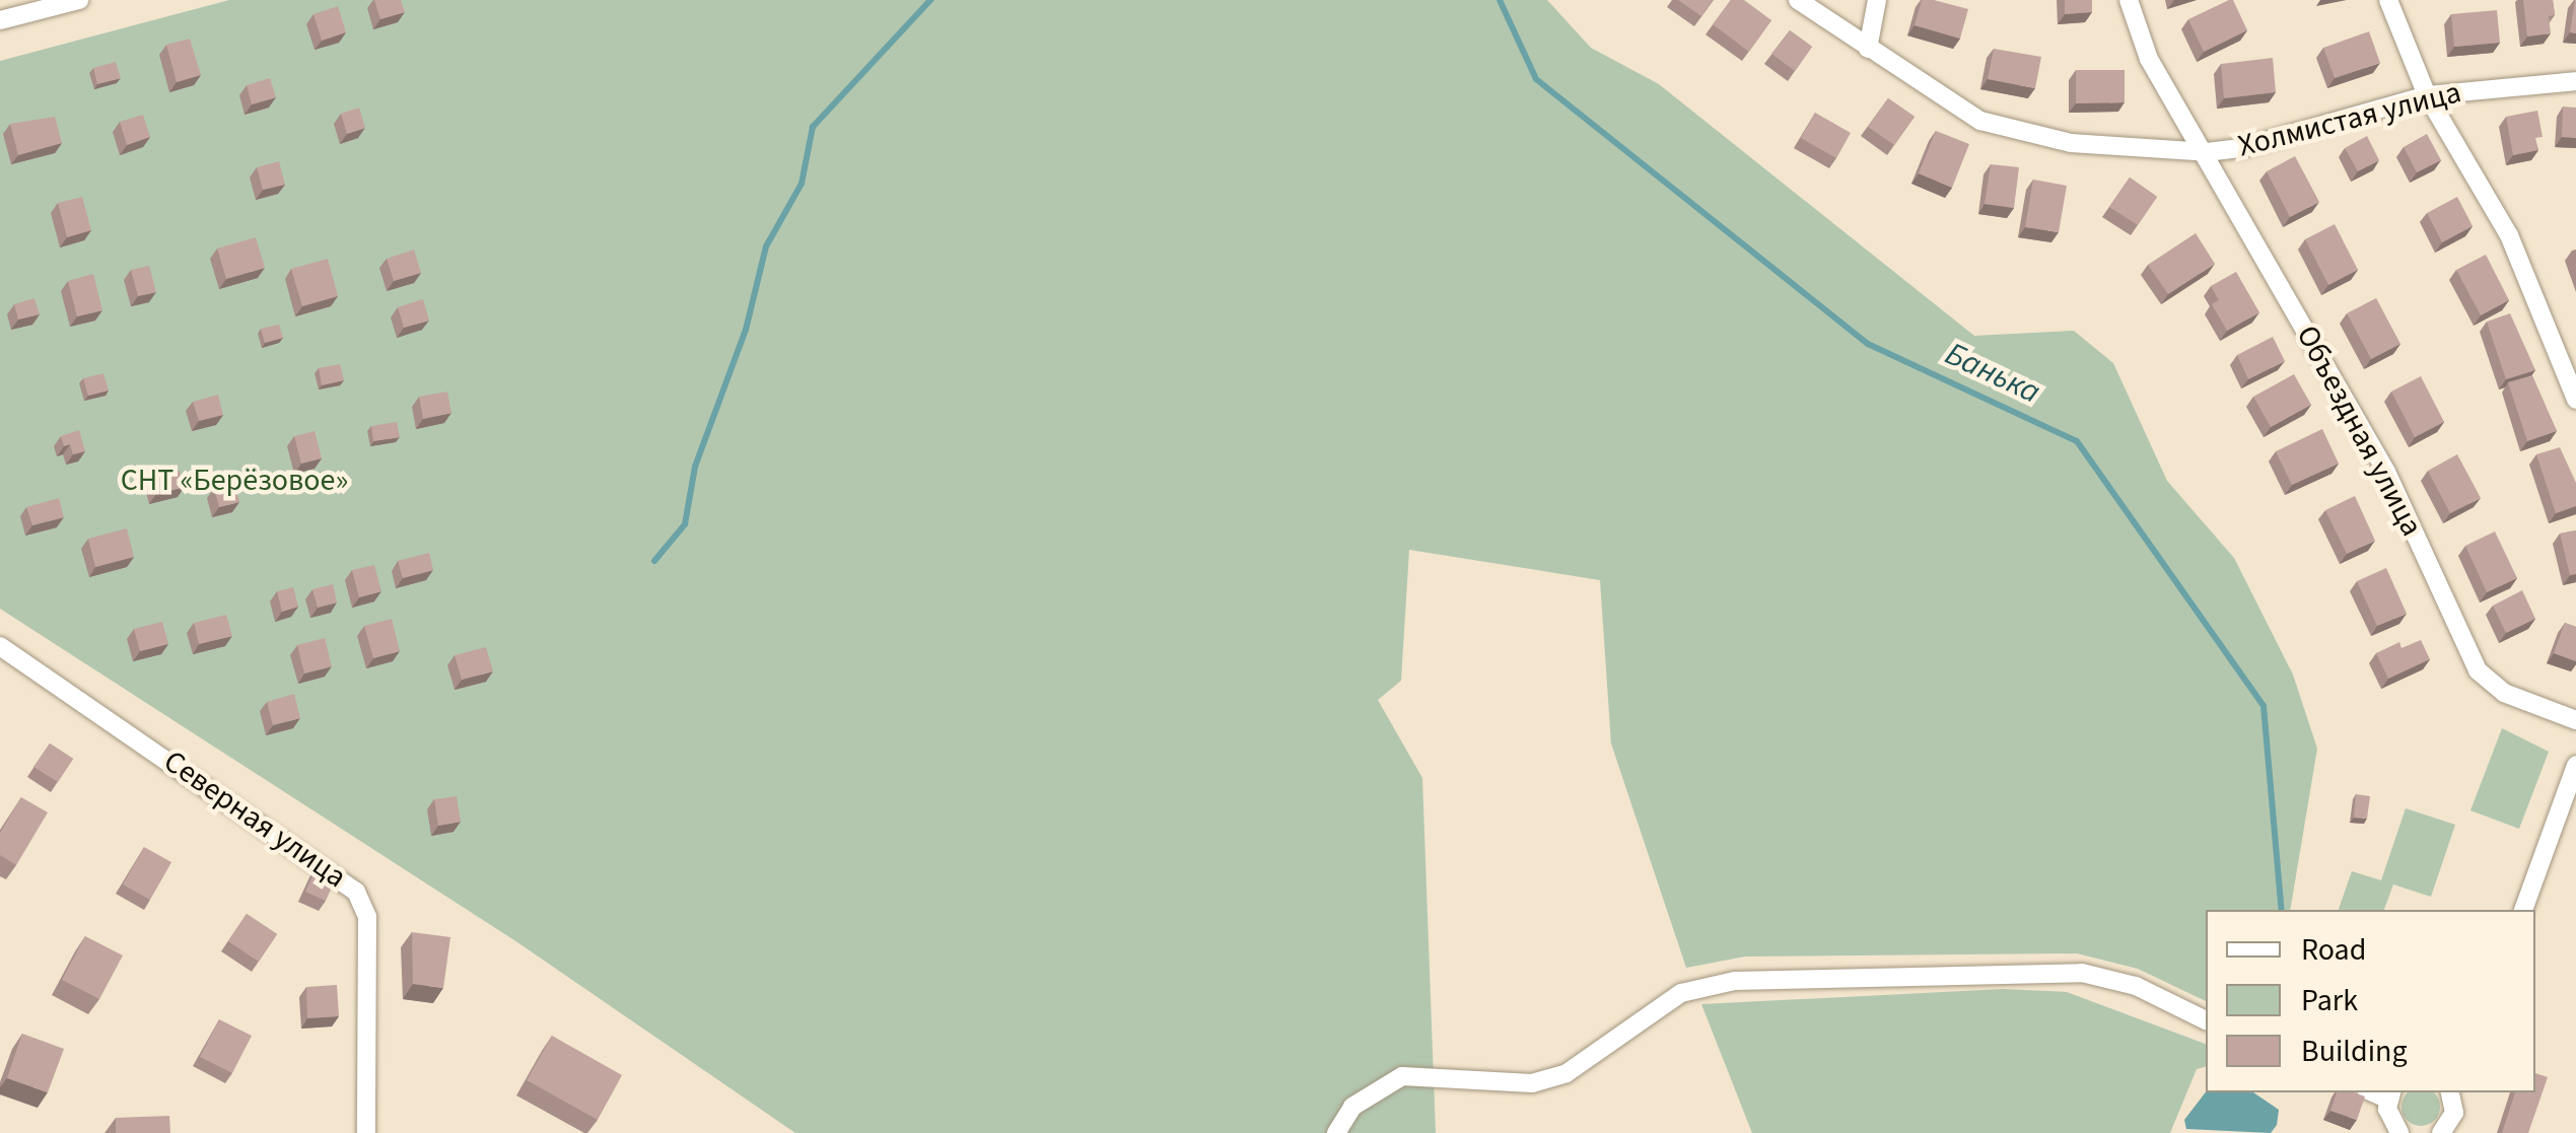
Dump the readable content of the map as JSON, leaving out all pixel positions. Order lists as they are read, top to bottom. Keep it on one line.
{"streets":{"street":["Холмистая улица","Объездная улица","Северная улица"]},"crossings":[["Холмистая улица","Объездная улица"]],"water":["Банька"],"parks":["СНТ «Берёзовое»"],"legend":["Road","Park","Building"]}
